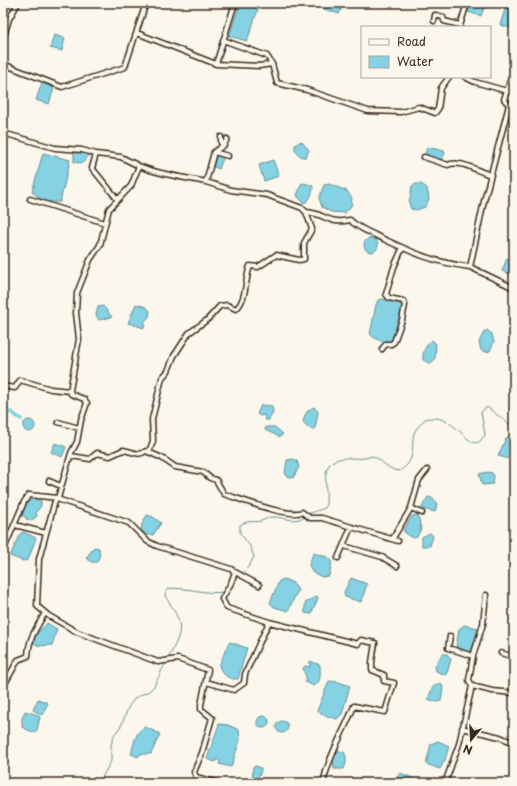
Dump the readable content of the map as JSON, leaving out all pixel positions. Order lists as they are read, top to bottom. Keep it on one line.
{"legend":["Road","Water"],"north":"bottom"}
